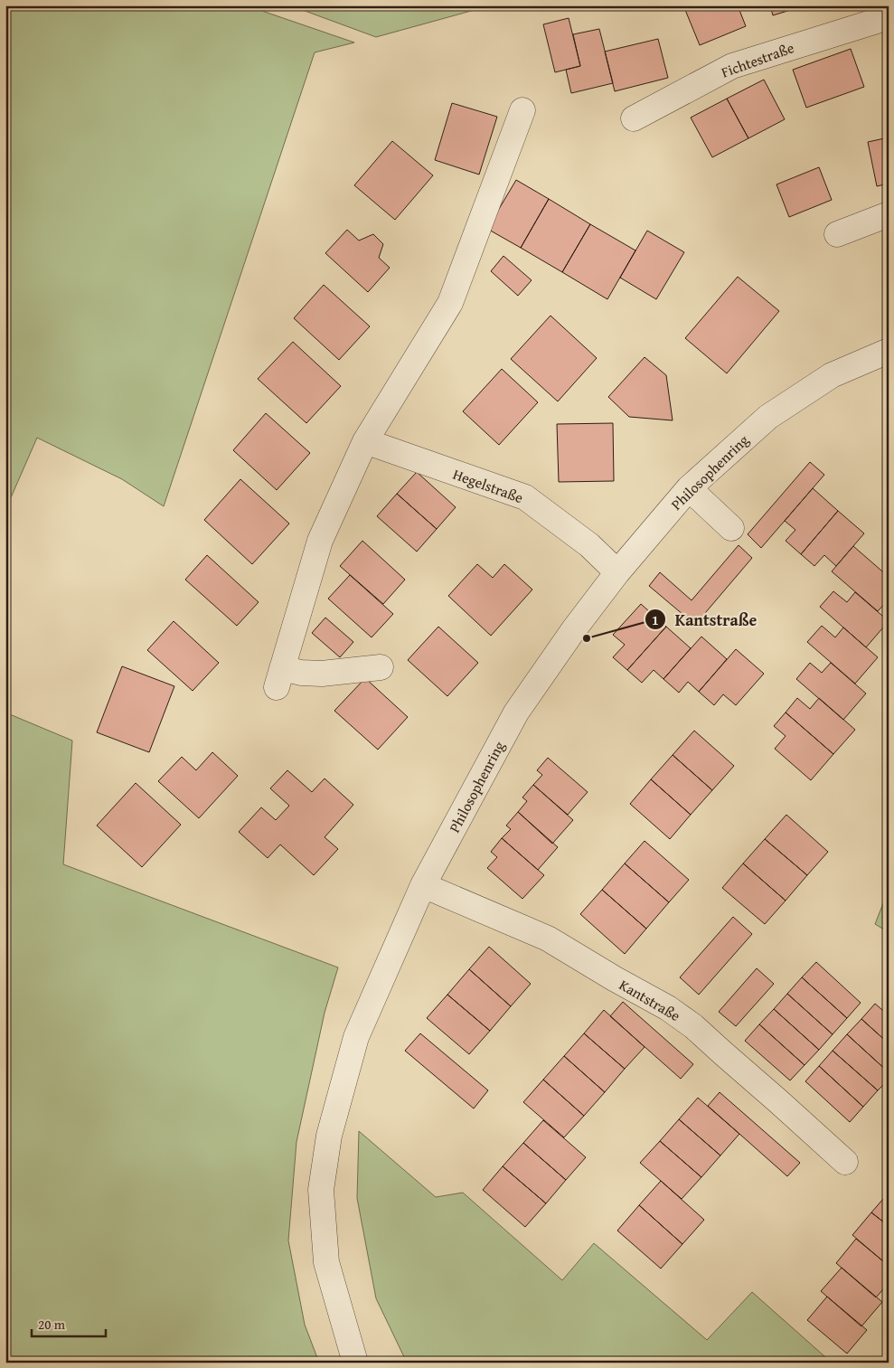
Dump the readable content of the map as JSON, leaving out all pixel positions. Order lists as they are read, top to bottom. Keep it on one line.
{"streets":{"street":["Fichtestraße","Philosophenring","Hegelstraße","Kantstraße"]},"crossings":[["Philosophenring","Hegelstraße"],["Philosophenring","Kantstraße"]],"places":["Kantstraße"],"scale_bar":"20 m"}
